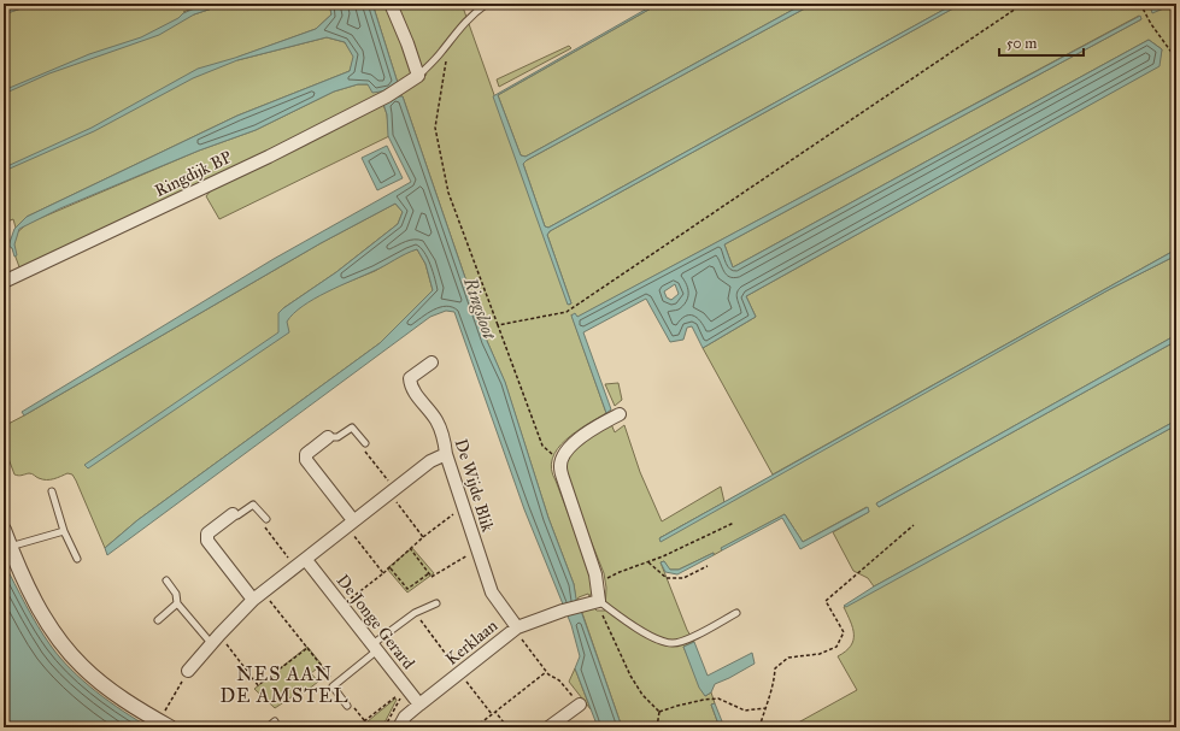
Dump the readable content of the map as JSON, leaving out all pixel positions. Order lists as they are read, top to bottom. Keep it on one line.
{"streets":{"street":["Ringdijk BP","De Wijde Blik","De Jonge Gerard","Kerklaan"]},"crossings":[["De Wijde Blik","Kerklaan"],["De Jonge Gerard","Kerklaan"]],"districts":["NES AAN DE AMSTEL"],"water":["Ringsloot"],"scale_bar":"50 m"}
